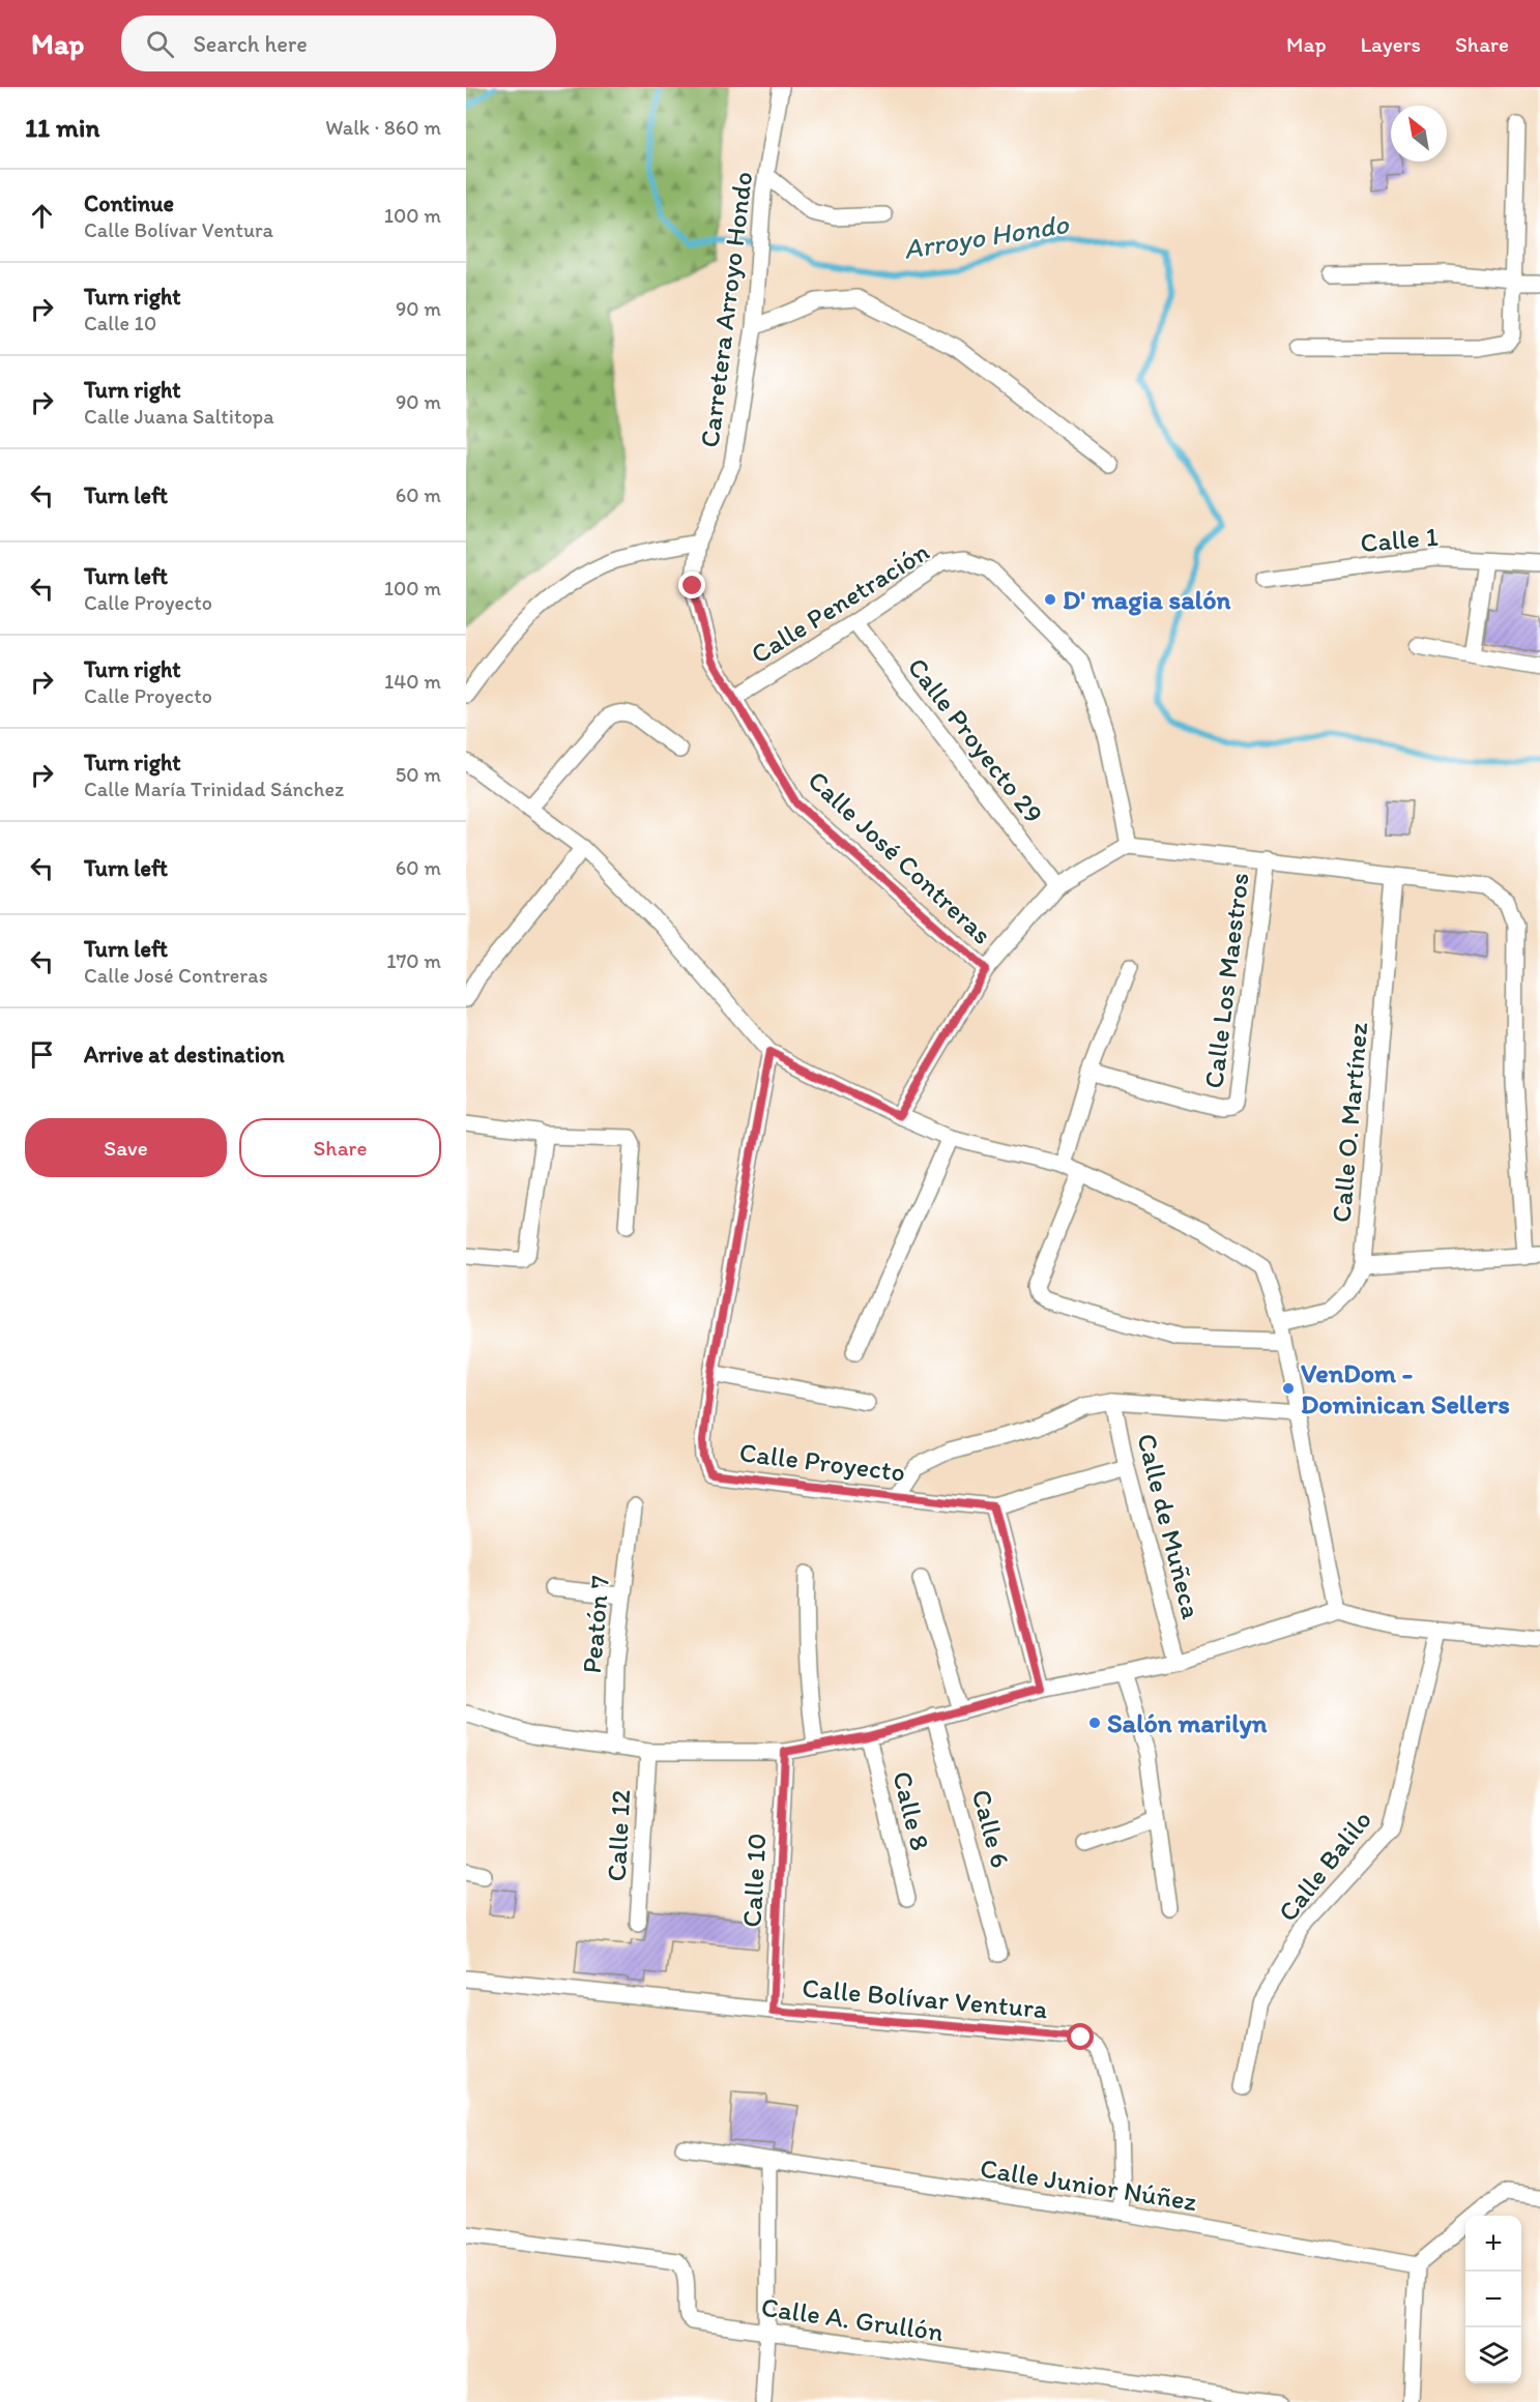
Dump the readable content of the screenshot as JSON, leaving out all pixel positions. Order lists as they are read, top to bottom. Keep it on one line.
{"streets":{"street":["Carretera Arroyo Hondo","Calle 1","Calle Penetración","Calle Proyecto 29","Calle José Contreras","Calle Los Maestros","Calle O. Martínez","Calle Proyecto","Calle de Muñeca","Peatón 7","Calle 8","Calle 6","Calle 12","Calle Balilo","Calle 10","Calle Bolívar Ventura","Calle Junior Núñez","Calle A. Grullón"]},"crossings":[["Carretera Arroyo Hondo","Calle José Contreras"],["Calle Penetración","Calle Proyecto 29"],["Calle Penetración","Calle José Contreras"],["Calle Proyecto","Calle de Muñeca"],["Calle 10","Calle Bolívar Ventura"],["Calle Bolívar Ventura","Calle Junior Núñez"]],"water":["Arroyo Hondo"],"places":["D' magia salón","VenDom - Dominican Sellers","Salón marilyn"],"north":"top left","page":{"header":"Map","search":"Search here","nav":["Map","Layers","Share"],"heading":["11 min","Walk · 860 m"],"list":[["Continue","Calle Bolívar Ventura","100 m"],["Turn right","Calle 10","90 m"],["Turn right","Calle Juana Saltitopa","90 m"],["Turn left","60 m"],["Turn left","Calle Proyecto","100 m"],["Turn right","Calle Proyecto","140 m"],["Turn right","Calle María Trinidad Sánchez","50 m"],["Turn left","60 m"],["Turn left","Calle José Contreras","170 m"],"Arrive at destination"],"buttons":["Save","Share"],"map_buttons":["+","−"]}}
